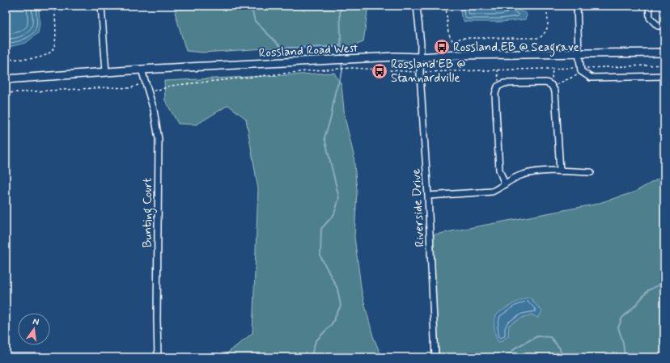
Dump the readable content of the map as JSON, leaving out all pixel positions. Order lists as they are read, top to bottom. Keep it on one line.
{"streets":{"main road":["Rossland Road West"],"street":["Riverside Drive","Bunting Court"]},"crossings":[["Rossland Road West","Riverside Drive"],["Rossland Road West","Bunting Court"]],"places":{"bus stop":["Rossland EB @ Seagrave","Rossland EB @ Stannardville"]},"north":"top"}
